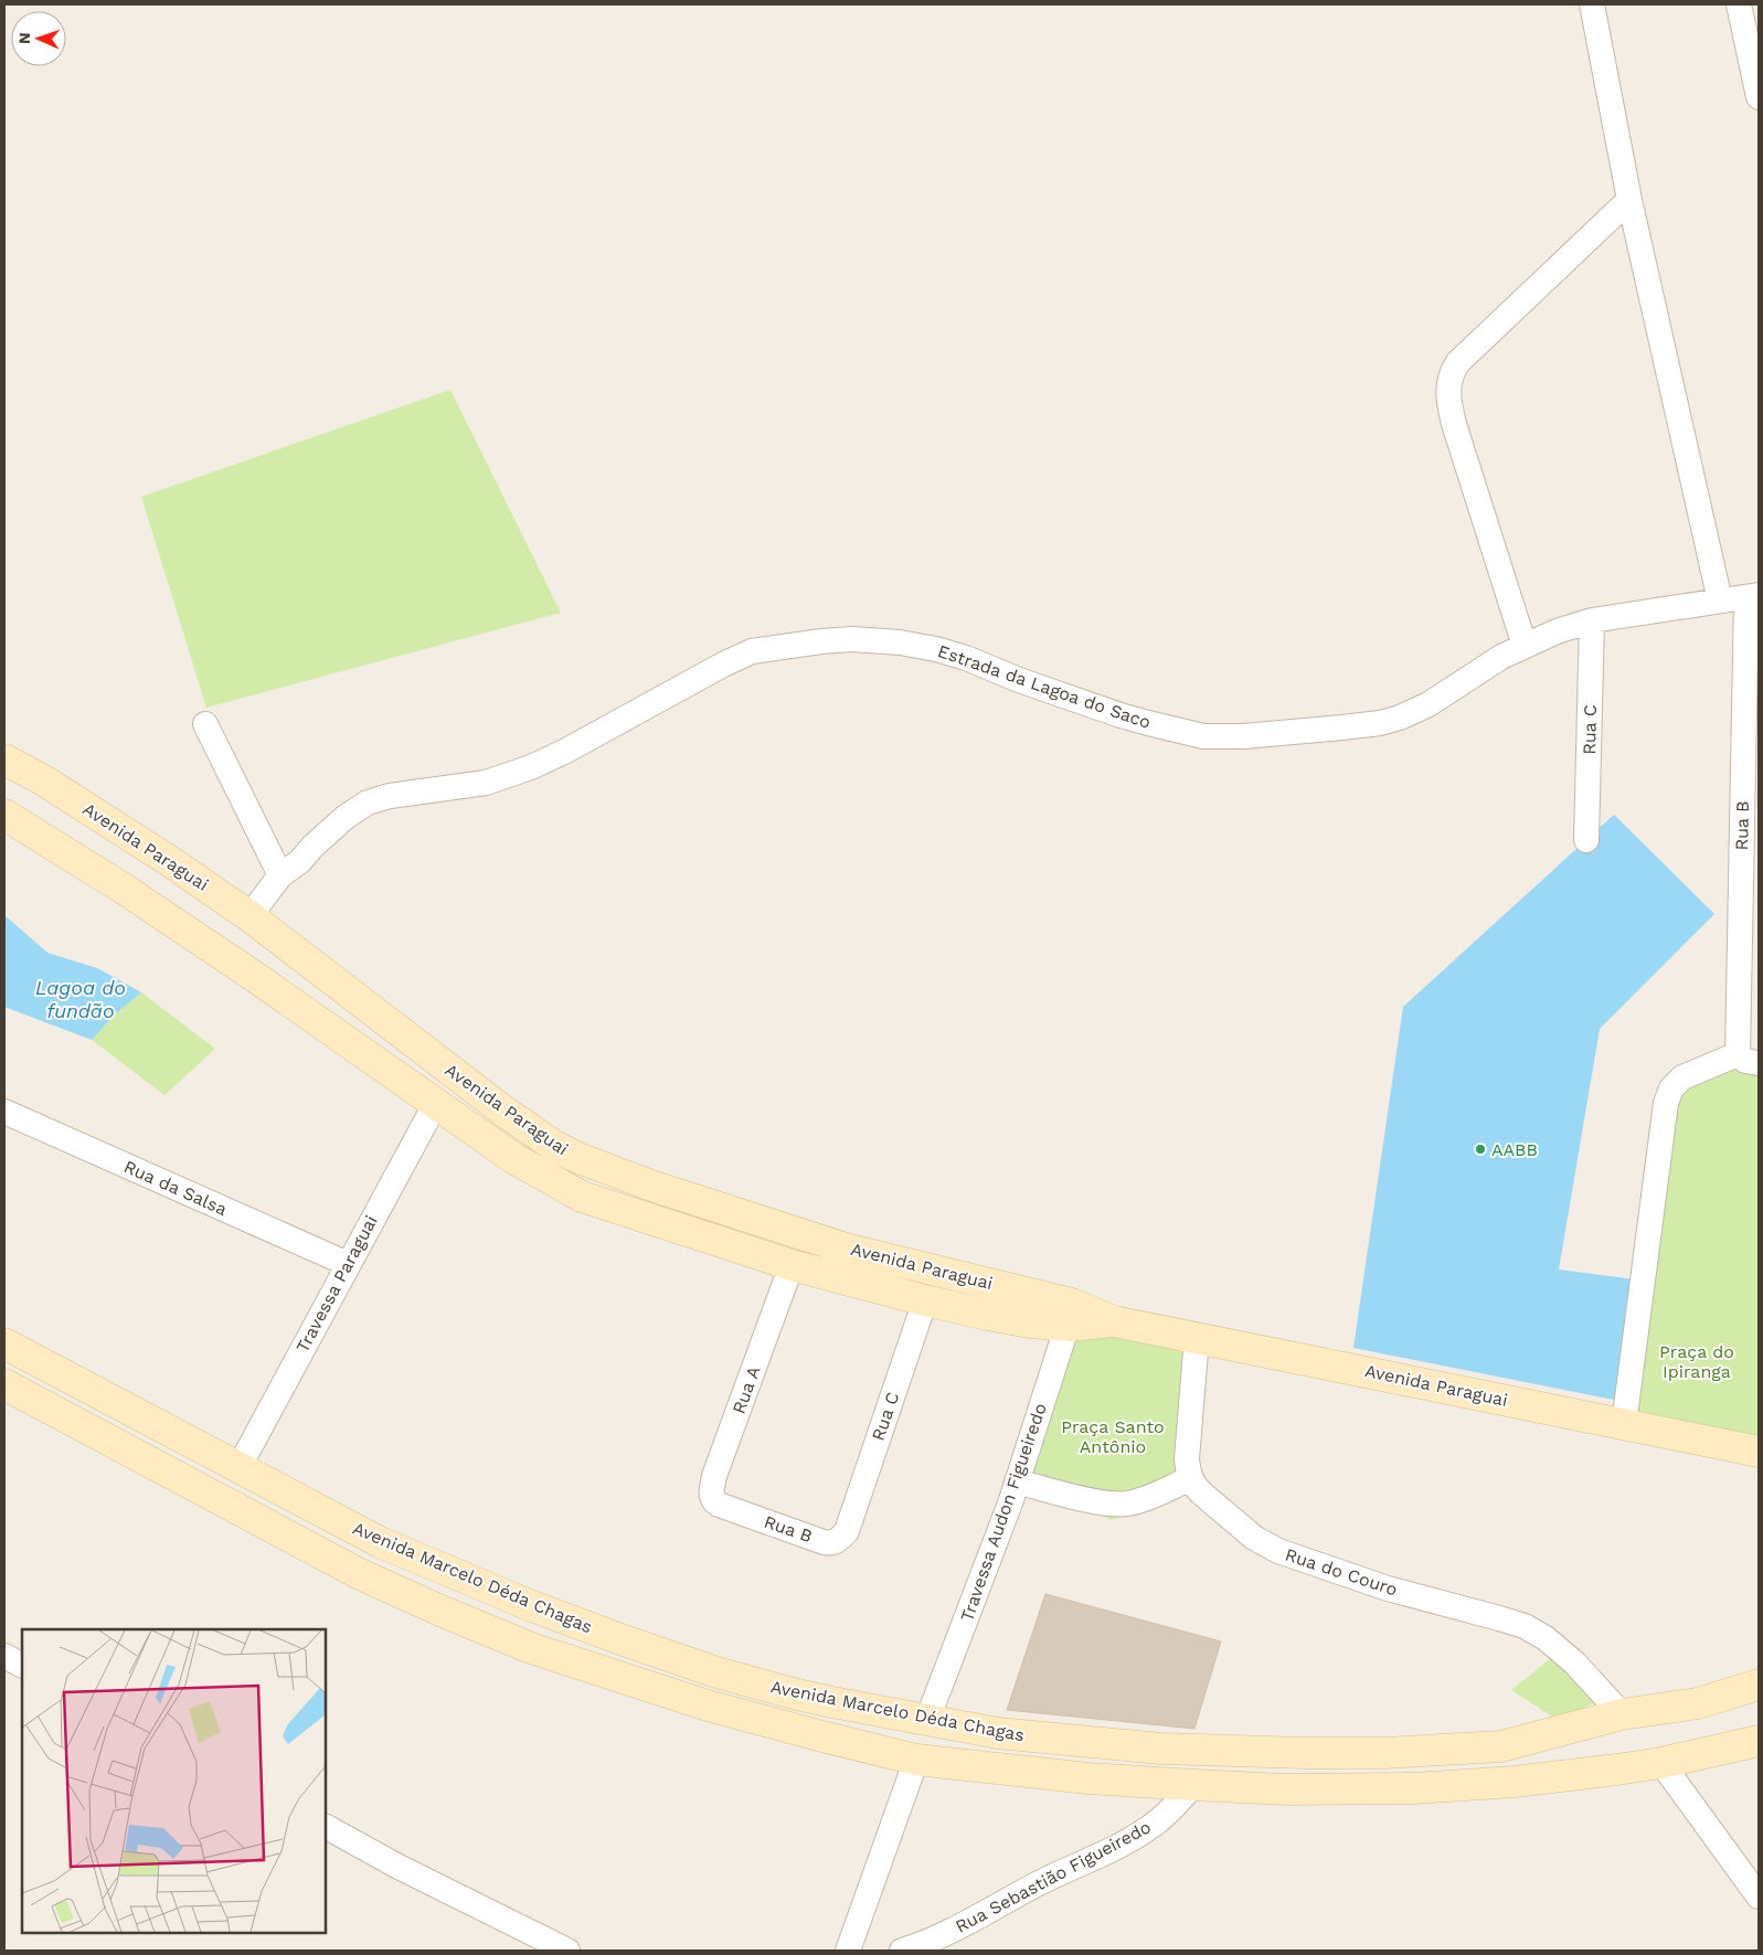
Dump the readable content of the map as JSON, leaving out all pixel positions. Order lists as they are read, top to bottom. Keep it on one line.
{"streets":{"main road":["Avenida Paraguai","Avenida Marcelo Déda Chagas"],"street":["Estrada da Lagoa do Saco","Rua C","Rua B","Rua da Salsa","Travessa Paraguai","Rua A","Travessa Audon Figueiredo","Rua do Couro","Rua Sebastião Figueiredo"]},"crossings":[["Estrada da Lagoa do Saco","Rua C"],["Estrada da Lagoa do Saco","Rua B"],["Estrada da Lagoa do Saco","Avenida Paraguai"],["Rua C","Rua B"],["Rua C","Avenida Paraguai"],["Rua B","Rua A"],["Avenida Paraguai","Travessa Paraguai"],["Avenida Paraguai","Rua A"],["Avenida Paraguai","Travessa Audon Figueiredo"],["Rua da Salsa","Travessa Paraguai"],["Travessa Paraguai","Avenida Marcelo Déda Chagas"],["Travessa Audon Figueiredo","Avenida Marcelo Déda Chagas"],["Rua do Couro","Avenida Marcelo Déda Chagas"],["Avenida Marcelo Déda Chagas","Rua Sebastião Figueiredo"]],"water":["Lagoa do fundão"],"parks":["Praça do Ipiranga","Praça Santo Antônio"],"places":["AABB"],"north":"left"}
